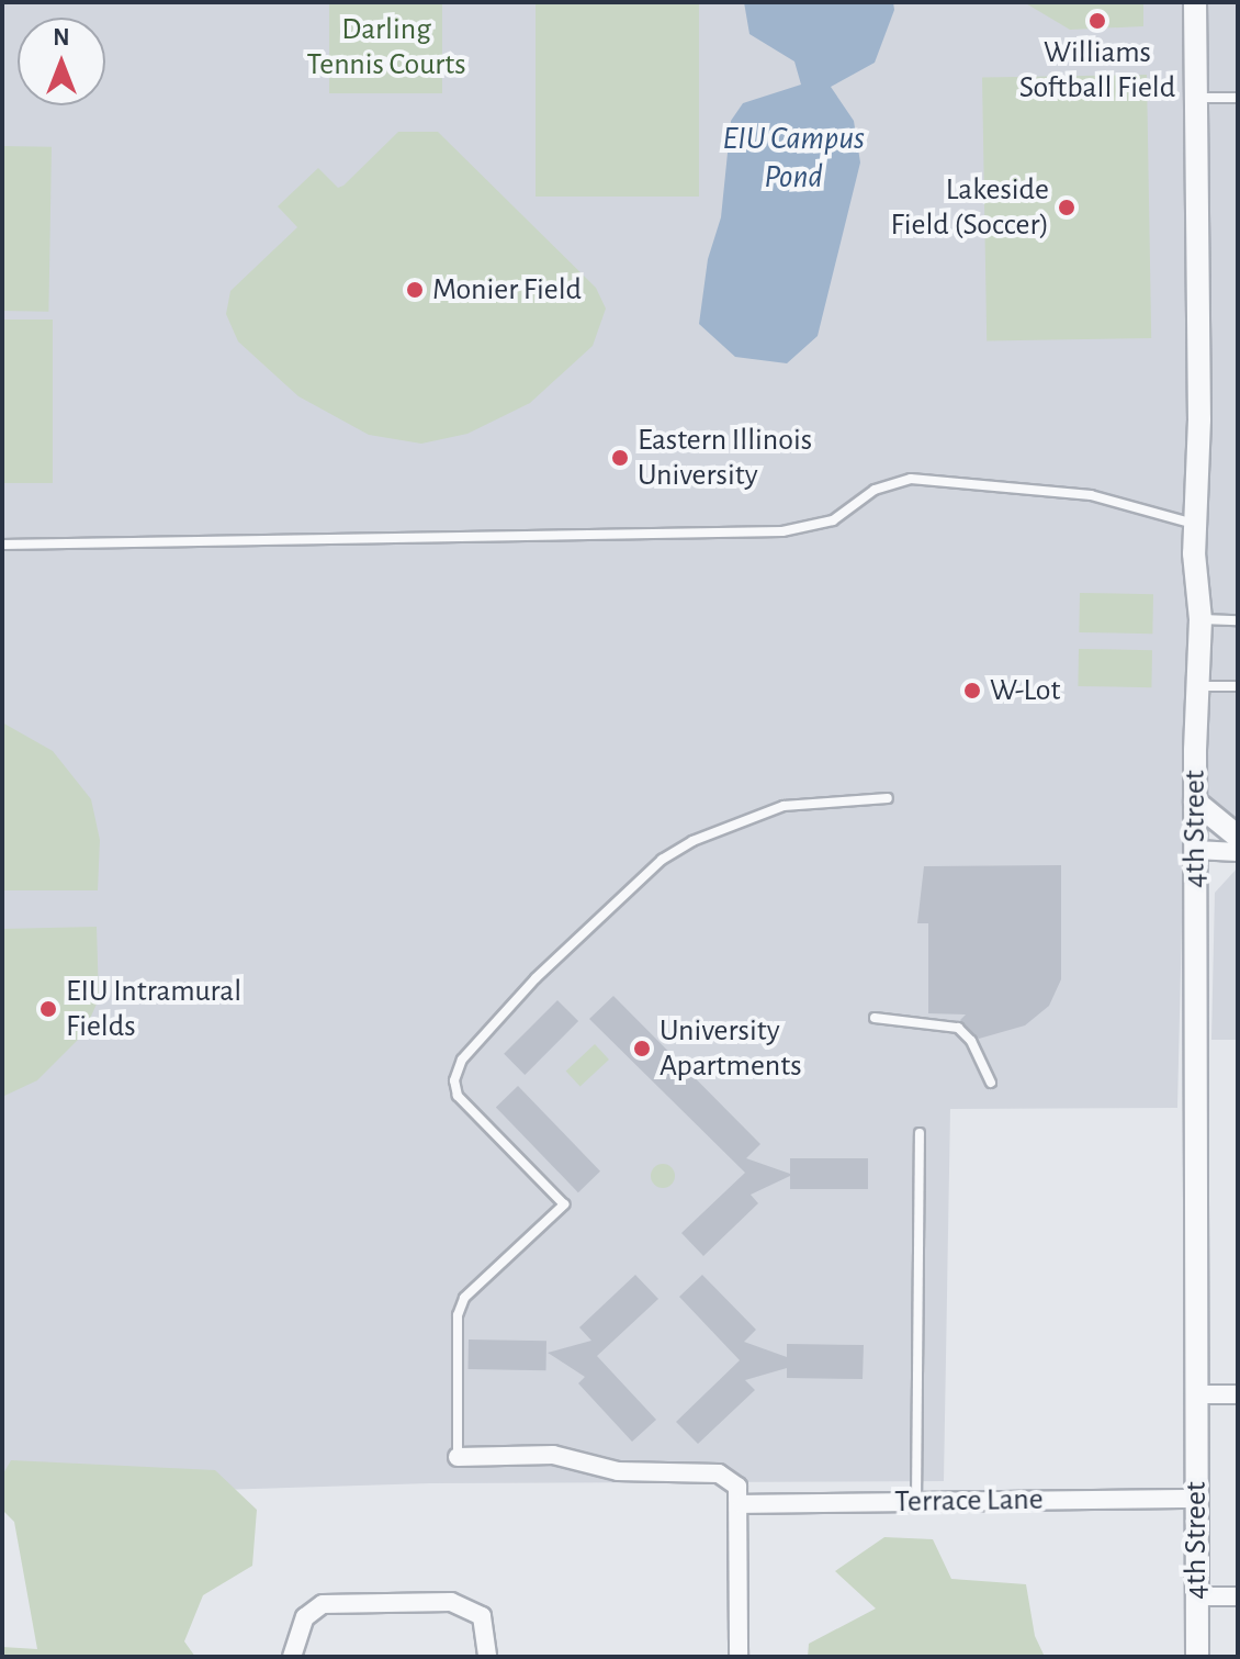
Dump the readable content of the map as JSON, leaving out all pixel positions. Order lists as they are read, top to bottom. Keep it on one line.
{"streets":{"street":["4th Street","Terrace Lane"]},"crossings":[["4th Street","Terrace Lane"]],"water":["EIU Campus Pond"],"parks":["Darling Tennis Courts"],"places":["Williams Softball Field","Lakeside Field (Soccer)","Monier Field","Eastern Illinois University","W-Lot","EIU Intramural Fields","University Apartments"],"north":"top"}
